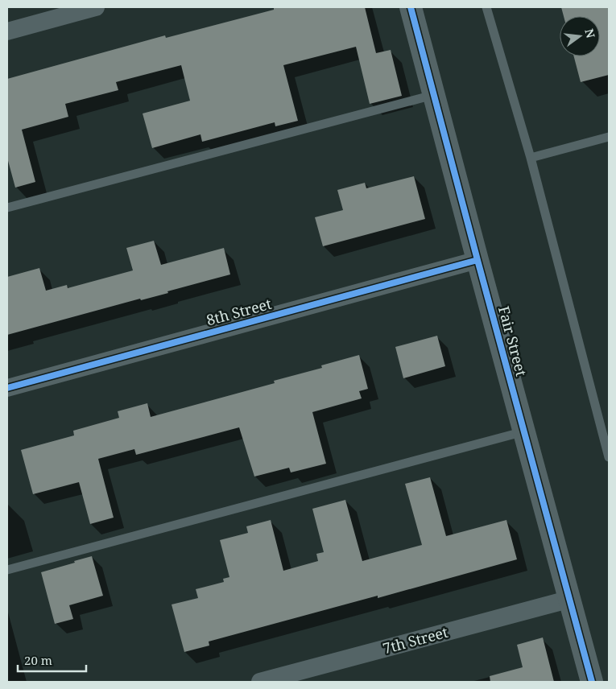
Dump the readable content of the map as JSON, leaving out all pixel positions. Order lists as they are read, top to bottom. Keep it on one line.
{"streets":{"street":["8th Street","Fair Street","7th Street"]},"crossings":[["8th Street","Fair Street"],["Fair Street","7th Street"]],"scale_bar":"20 m","north":"right"}
